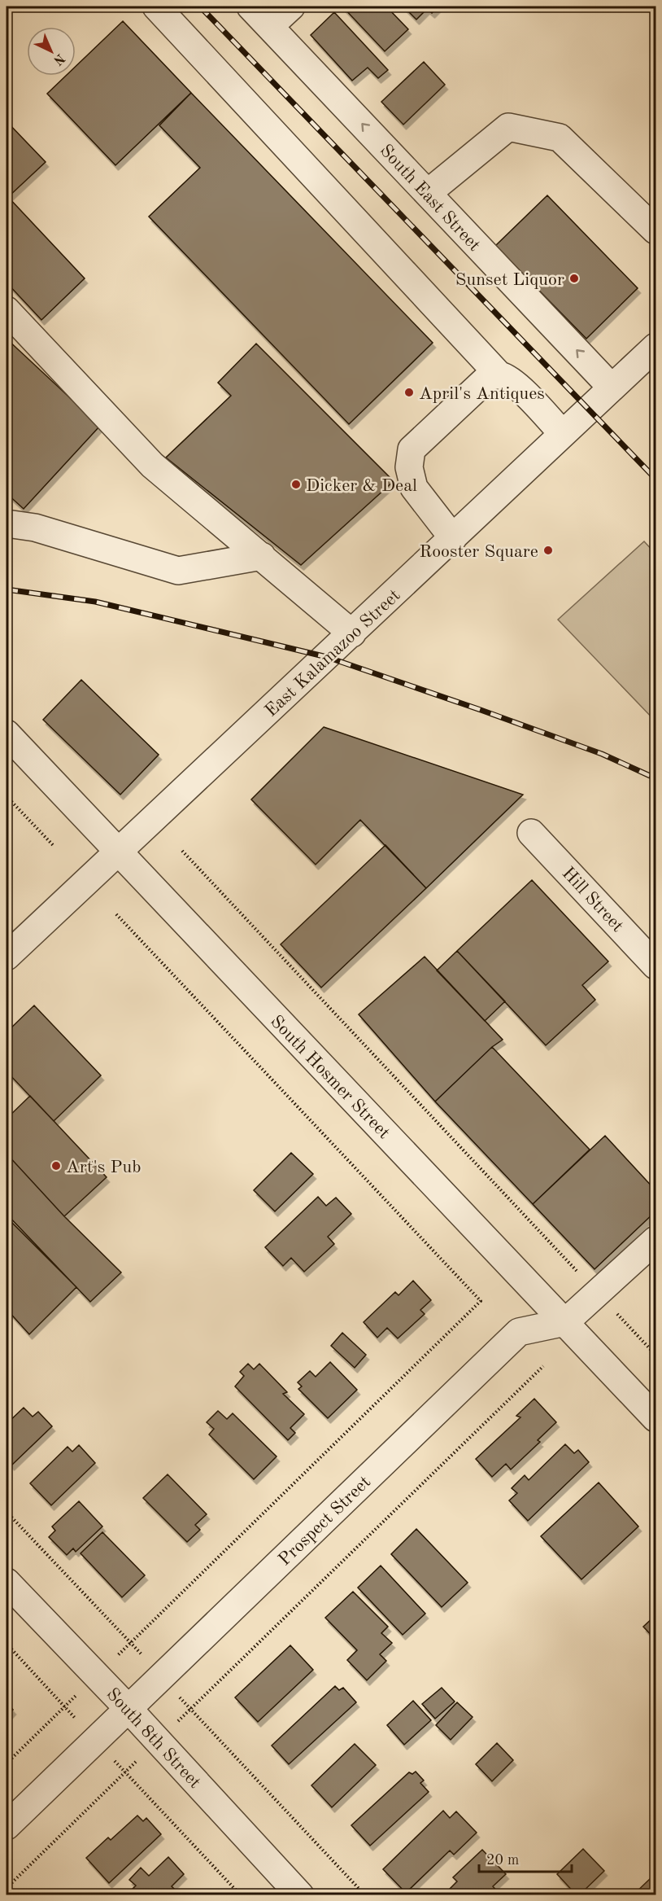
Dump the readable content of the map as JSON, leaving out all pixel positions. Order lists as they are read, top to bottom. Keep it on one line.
{"streets":{"street":["South East Street","East Kalamazoo Street","Hill Street","South Hosmer Street","Prospect Street","South 8th Street"]},"crossings":[["South East Street","East Kalamazoo Street"],["East Kalamazoo Street","South Hosmer Street"],["South Hosmer Street","Prospect Street"],["Prospect Street","South 8th Street"]],"places":["Sunset Liquor","April's Antiques","Dicker & Deal","Rooster Square","Art's Pub"],"scale_bar":"20 m","north":"bottom right"}
